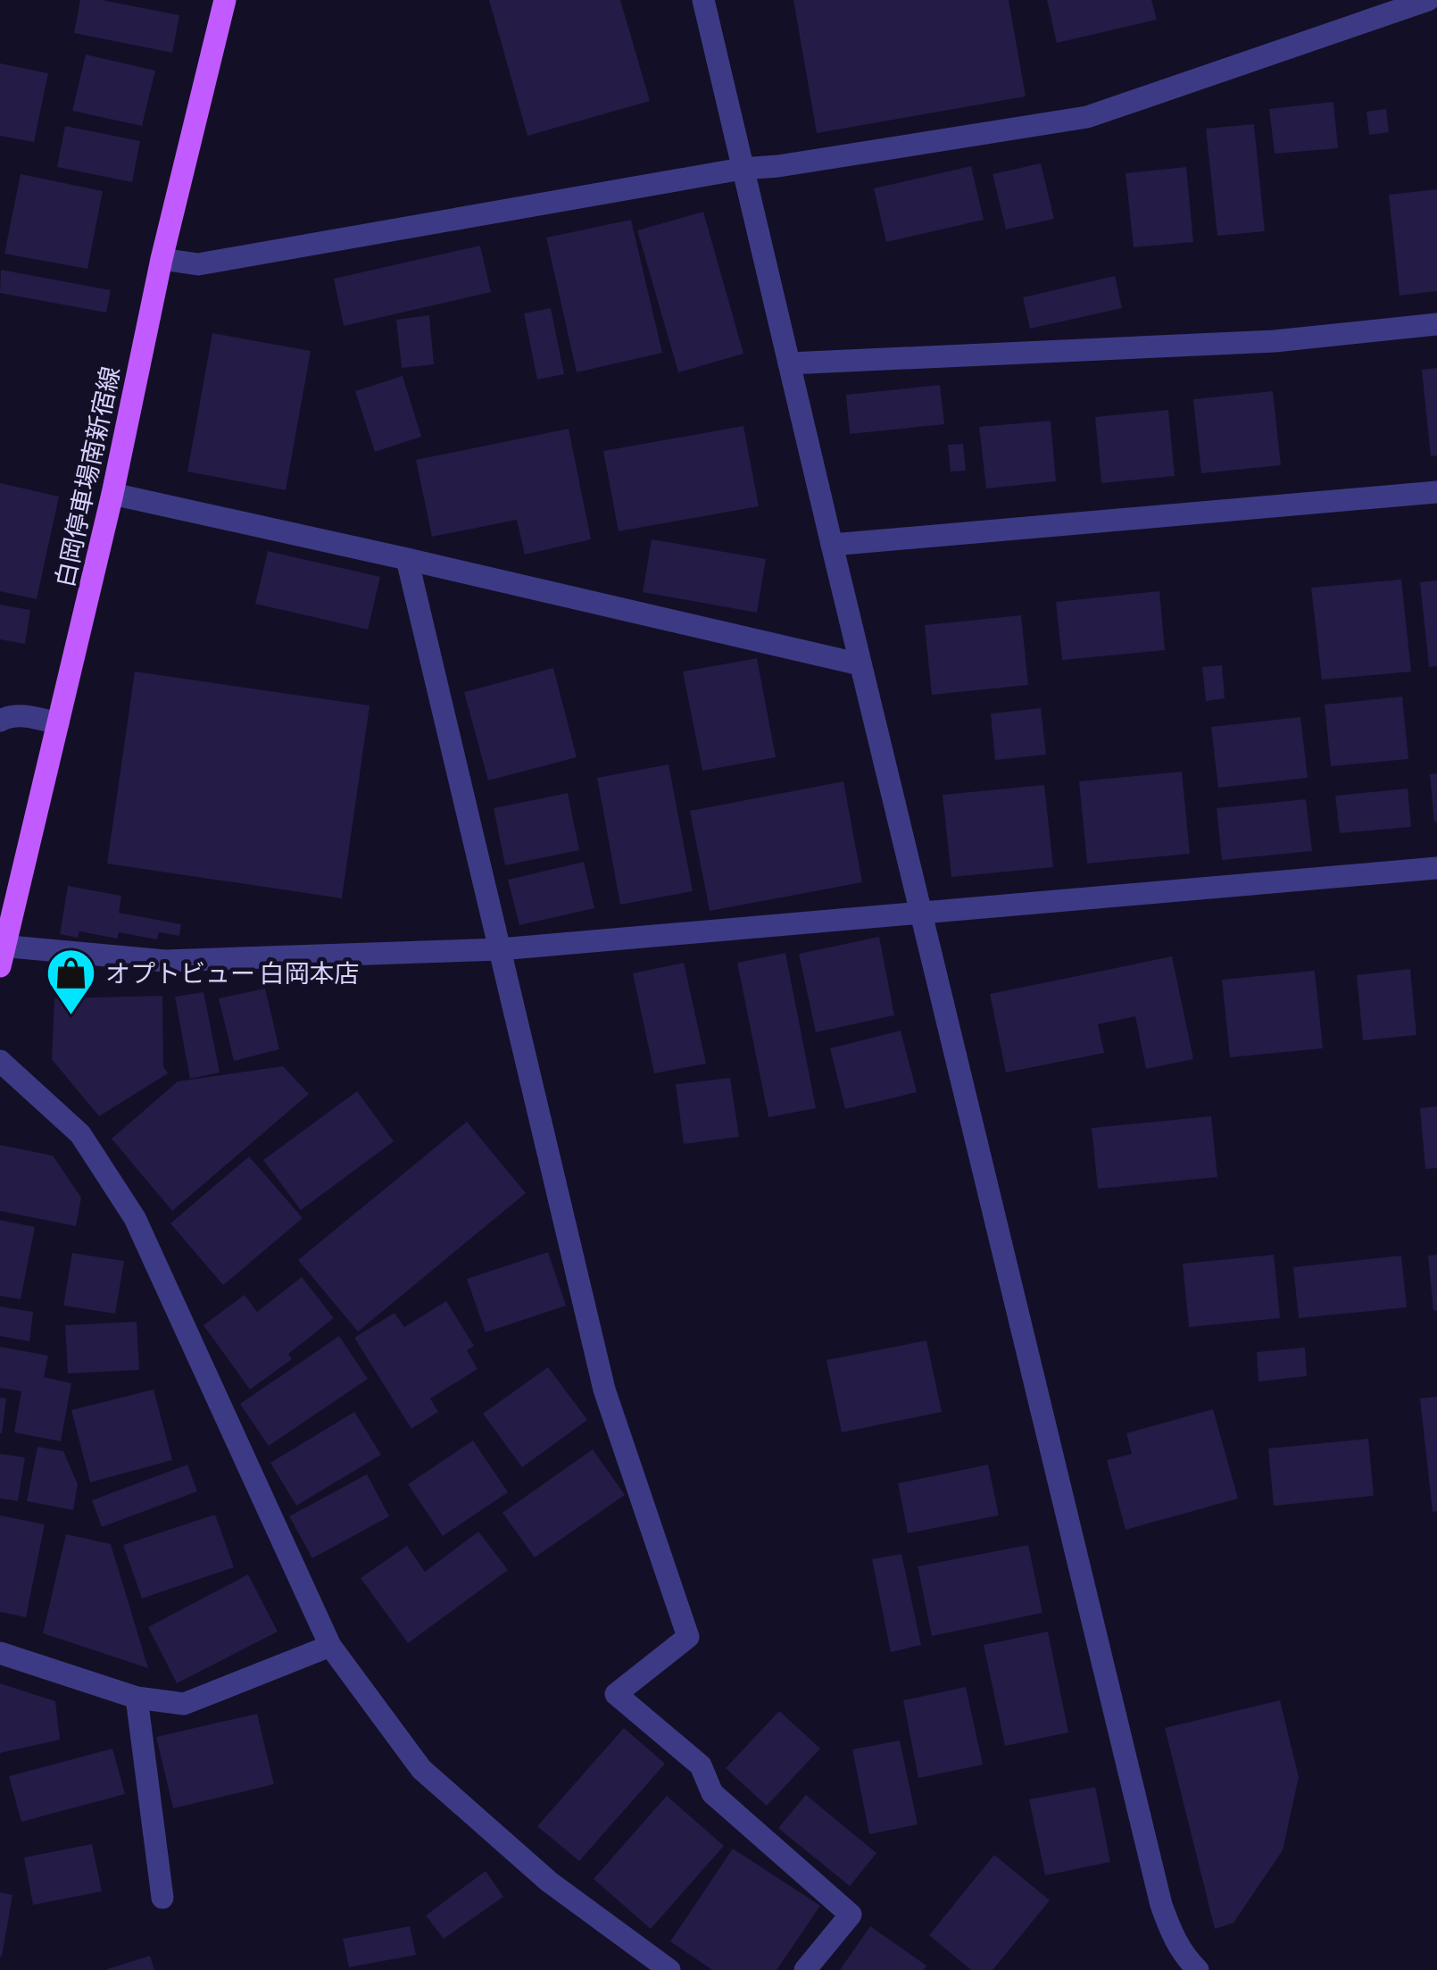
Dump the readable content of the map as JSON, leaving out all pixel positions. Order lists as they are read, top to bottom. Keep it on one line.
{"streets":{"main road":["白岡停車場南新宿線"]},"places":{"shop":["オプトビュー 白岡本店"]}}
